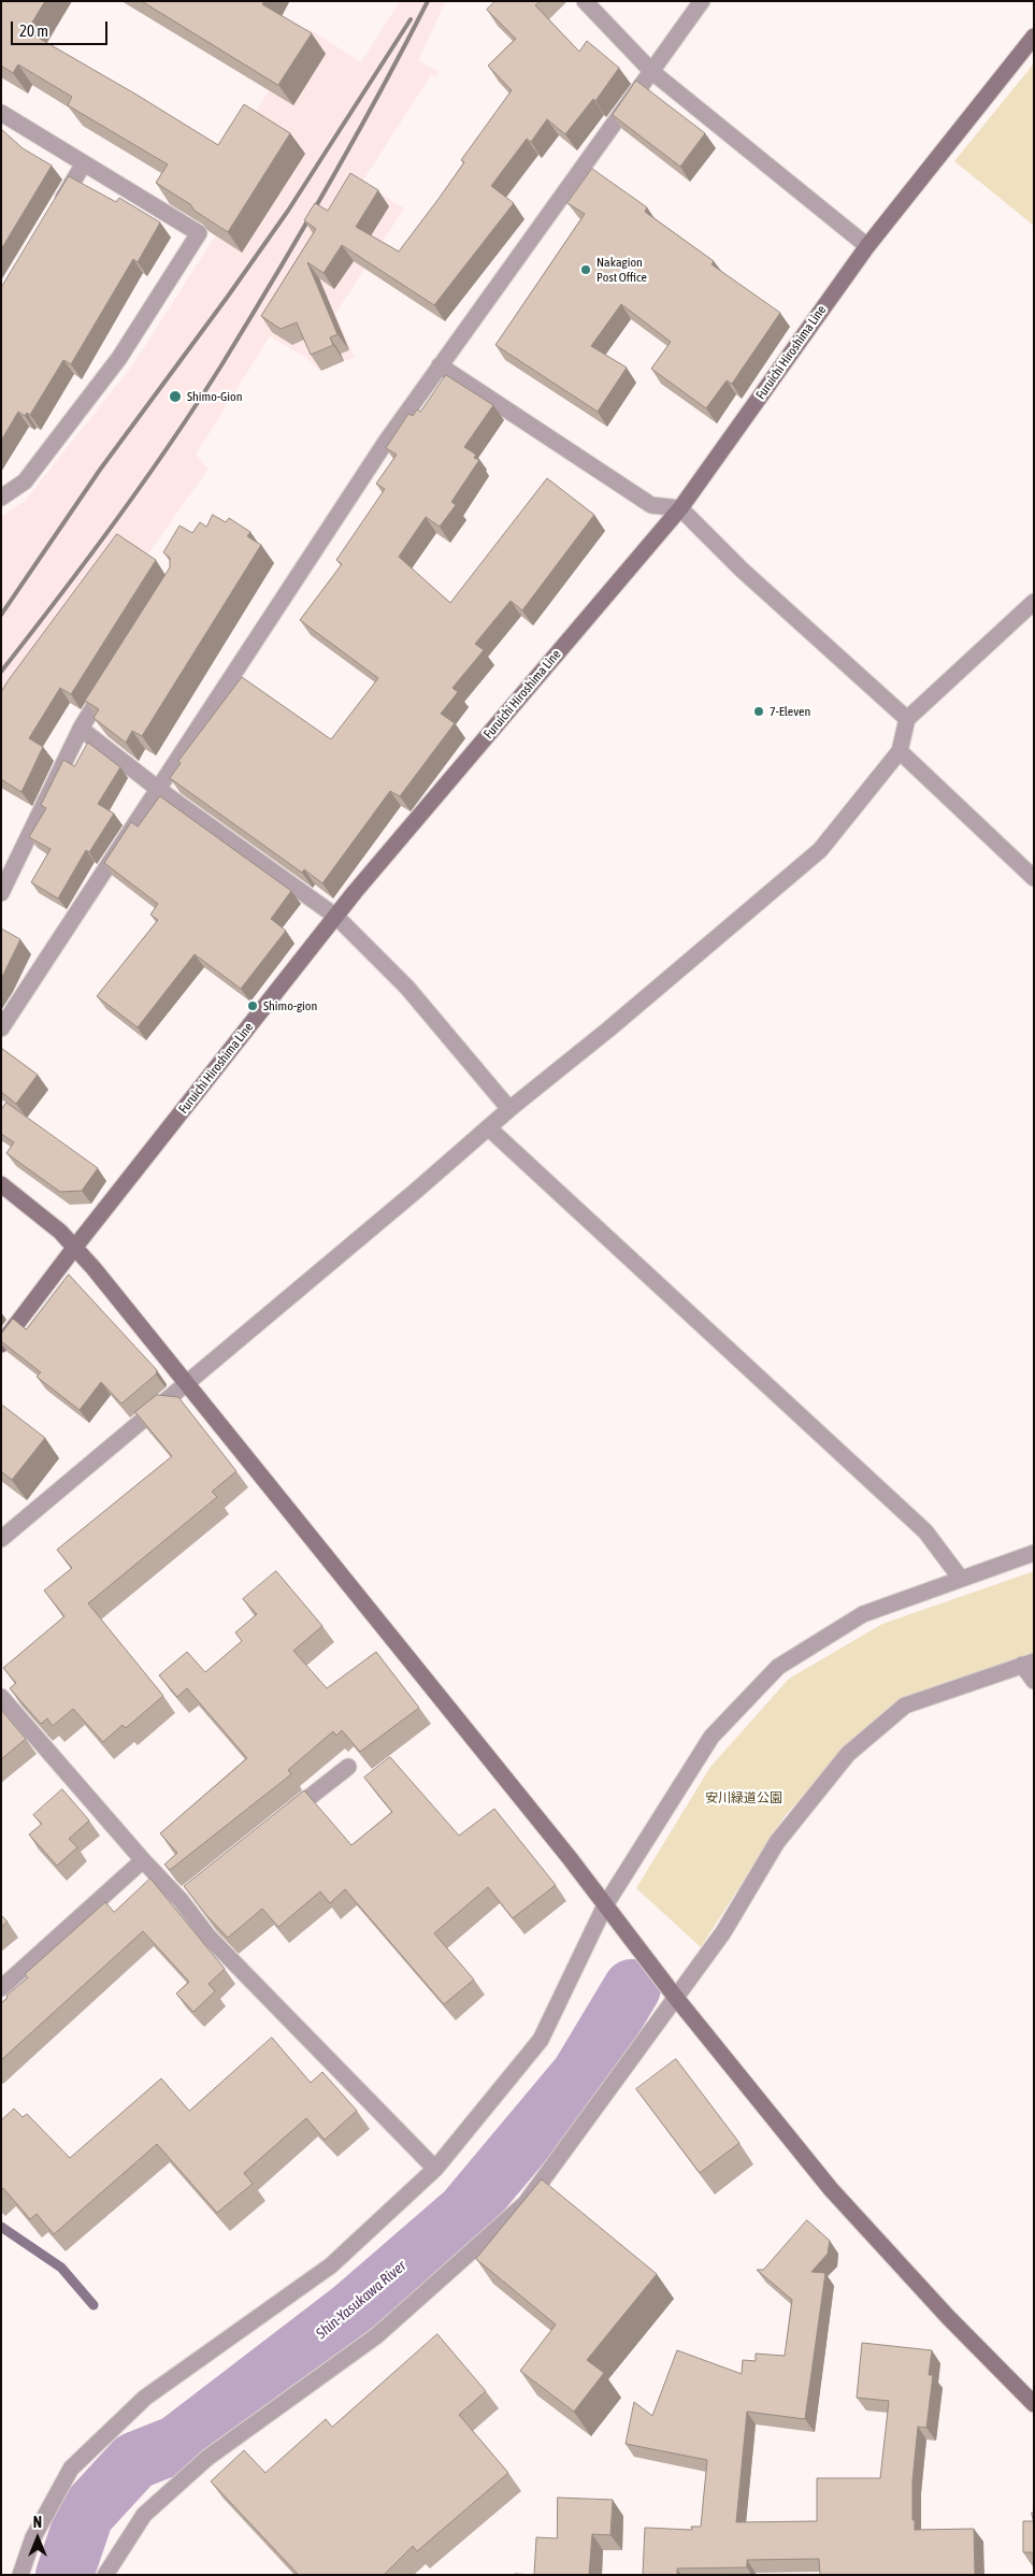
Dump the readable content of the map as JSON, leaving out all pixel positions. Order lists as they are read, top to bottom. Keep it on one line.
{"streets":{"main road":["Furuichi Hiroshima Line"]},"water":["Shin-Yasukawa River"],"parks":["安川緑道公園"],"places":["Nakagion Post Office","Shimo-Gion","7-Eleven","Shimo-gion"],"scale_bar":"20 m","north":"top"}
